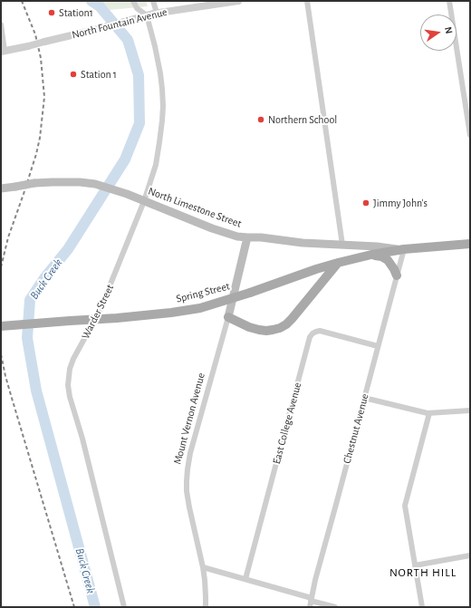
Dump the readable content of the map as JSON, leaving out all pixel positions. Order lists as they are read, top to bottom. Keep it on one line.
{"streets":{"main road":["North Limestone Street","Spring Street","Mount Vernon Avenue"],"street":["North Fountain Avenue","Warder Street","East College Avenue","Chestnut Avenue"]},"crossings":[["North Fountain Avenue","Warder Street"],["North Limestone Street","Spring Street"],["North Limestone Street","Warder Street"],["North Limestone Street","Mount Vernon Avenue"],["North Limestone Street","Chestnut Avenue"],["Spring Street","Chestnut Avenue"],["East College Avenue","Chestnut Avenue"]],"districts":["NORTH HILL"],"water":["Buck Creek"],"places":["Station1","Station 1","Northern School","Jimmy John's"],"north":"right"}
